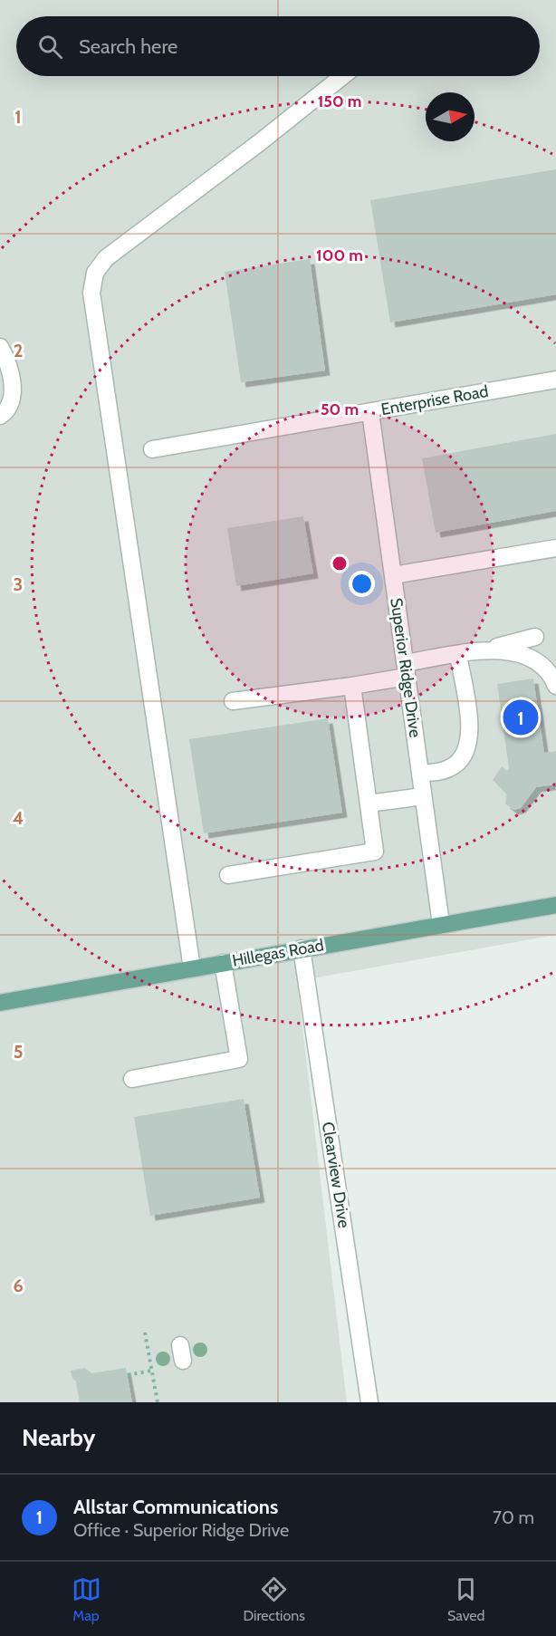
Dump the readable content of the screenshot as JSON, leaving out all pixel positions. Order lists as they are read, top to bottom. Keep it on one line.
{"streets":{"main road":["Hillegas Road"],"street":["Enterprise Road","Superior Ridge Drive","Clearview Drive"]},"crossings":[["Enterprise Road","Superior Ridge Drive"],["Superior Ridge Drive","Hillegas Road"],["Hillegas Road","Clearview Drive"]],"north":"right","page":{"search":"Search here","pins":"1","heading":"Nearby","list":[{"mark":"1","name":"Allstar Communications","note":"Office · Superior Ridge Drive","value":"70 m"}],"nav":["Map","Directions","Saved"]},"grid":{"rows":["1","2","3","4","5","6"]},"rings":["150 m","100 m","50 m"]}
